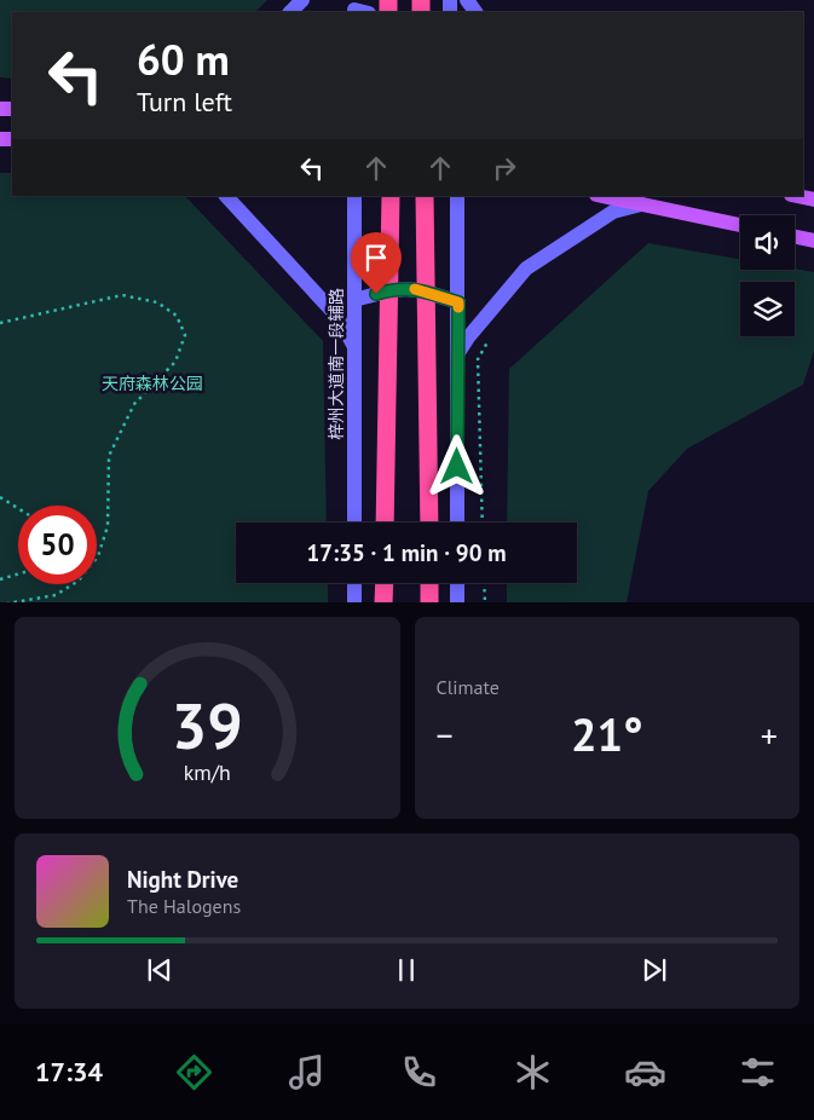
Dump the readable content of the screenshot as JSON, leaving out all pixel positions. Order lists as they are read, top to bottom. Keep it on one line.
{"streets":{"main road":["梓州大道南一段辅路"]},"parks":["天府森林公园"],"page":{"turn":["60 m","Turn left"],"limit":"50","trip":"17:35 · 1 min · 90 m","tile":"Climate","heat":["−","21°","+"],"song":["Night Drive","The Halogens"],"tabs":"17:34","gauge":["39","km/h"]}}
